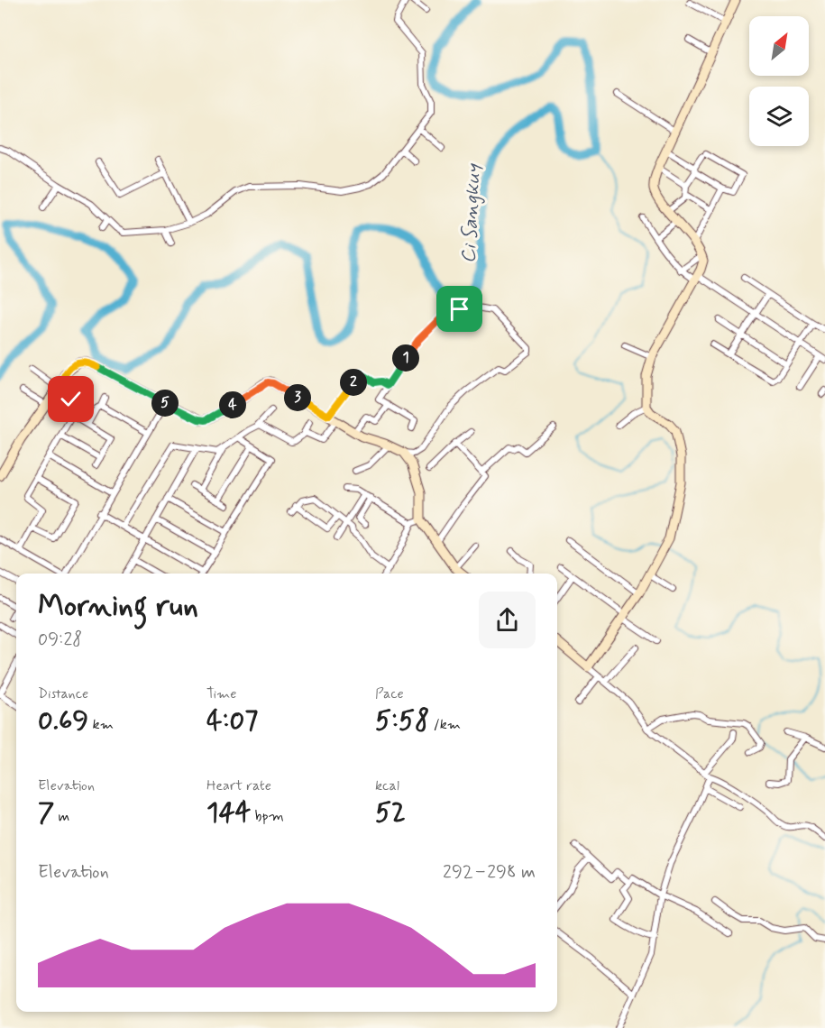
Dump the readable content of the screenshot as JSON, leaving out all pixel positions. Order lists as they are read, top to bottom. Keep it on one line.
{"water":["Ci Sangkuy"],"north":"top right","page":{"pins":["1","2","3","5","4"],"heading":["Morning run","09:28"],"stats":[["Distance","0.69 km"],["Time","4:07"],["Pace","5:58 /km"],["Elevation","7 m"],["Heart rate","144 bpm"],["kcal","52"]],"chart":["Elevation","292–298 m"]}}
